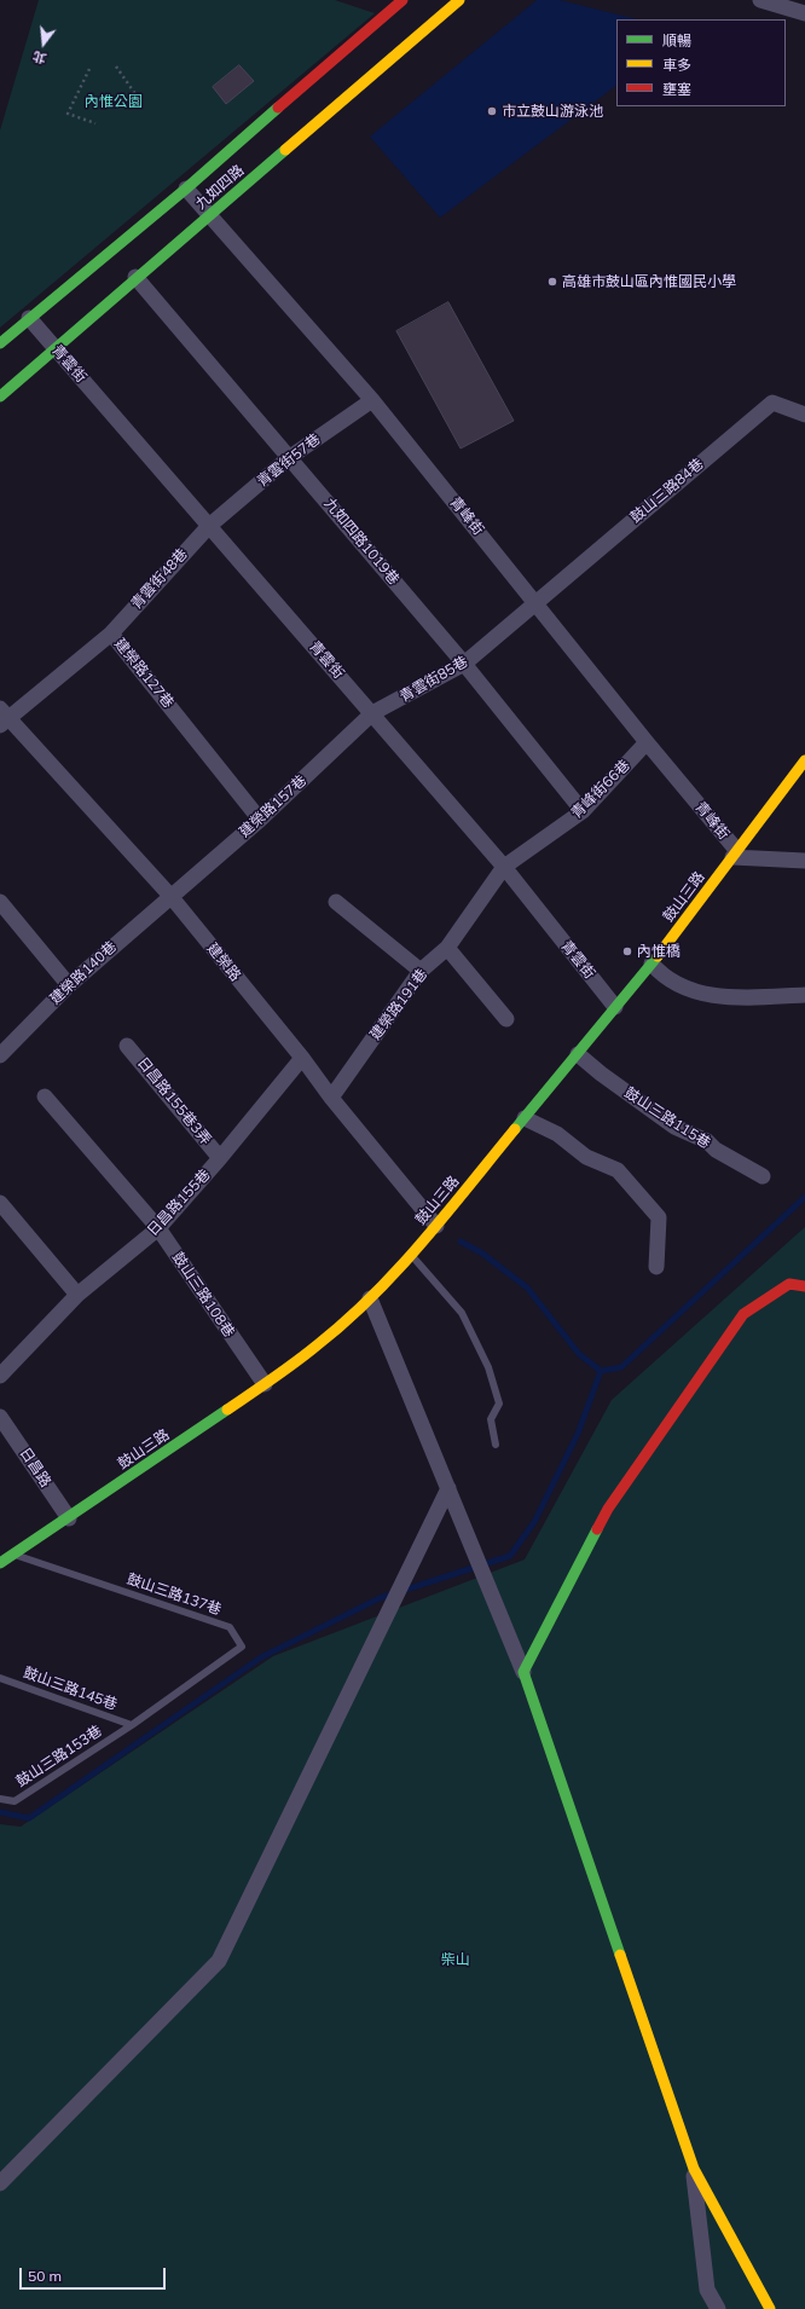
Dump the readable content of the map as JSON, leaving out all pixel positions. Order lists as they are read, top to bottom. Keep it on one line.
{"streets":{"street":["九如四路","青雲街","青雲街57巷","鼓山三路84巷","青峰街","九如四路1019巷","青雲街48巷","建榮路127巷","青雲街85巷","青峰街66巷","建榮路157巷","鼓山三路","建榮路","建榮路140巷","建榮路191巷","日昌路155巷3弄","鼓山三路115巷","日昌路155巷","鼓山三路108巷","日昌路"],"lane":["鼓山三路137巷","鼓山三路145巷","鼓山三路153巷"]},"crossings":[["九如四路","青雲街"],["九如四路","青峰街"],["九如四路","九如四路1019巷"],["青雲街","青雲街57巷"],["青雲街","青雲街48巷"],["青雲街","青雲街85巷"],["青雲街","青峰街66巷"],["青雲街","建榮路157巷"],["青雲街","鼓山三路"],["青雲街","建榮路191巷"],["青雲街57巷","青峰街"],["青雲街57巷","九如四路1019巷"],["青雲街57巷","青雲街48巷"],["鼓山三路84巷","青峰街"],["鼓山三路84巷","青雲街85巷"],["青峰街","青雲街85巷"],["青峰街","青峰街66巷"],["青峰街","鼓山三路"],["九如四路1019巷","青雲街85巷"],["九如四路1019巷","青峰街66巷"],["青雲街48巷","建榮路127巷"],["建榮路127巷","建榮路157巷"],["建榮路127巷","建榮路"],["青雲街85巷","建榮路157巷"],["青峰街66巷","建榮路191巷"],["建榮路157巷","建榮路"],["建榮路157巷","建榮路140巷"],["鼓山三路","建榮路"],["鼓山三路","鼓山三路115巷"],["鼓山三路","鼓山三路108巷"],["鼓山三路","日昌路"],["鼓山三路","鼓山三路137巷"],["建榮路","建榮路140巷"],["建榮路","建榮路191巷"],["建榮路","日昌路155巷"],["日昌路155巷3弄","日昌路155巷"],["日昌路155巷","鼓山三路108巷"],["鼓山三路137巷","鼓山三路145巷"],["鼓山三路137巷","鼓山三路153巷"],["鼓山三路145巷","鼓山三路153巷"]],"parks":["內惟公園","柴山"],"places":["市立鼓山游泳池","高雄市鼓山區內惟國民小學","內惟橋"],"legend":["順暢","車多","壅塞"],"scale_bar":"50 m","north":"bottom"}
